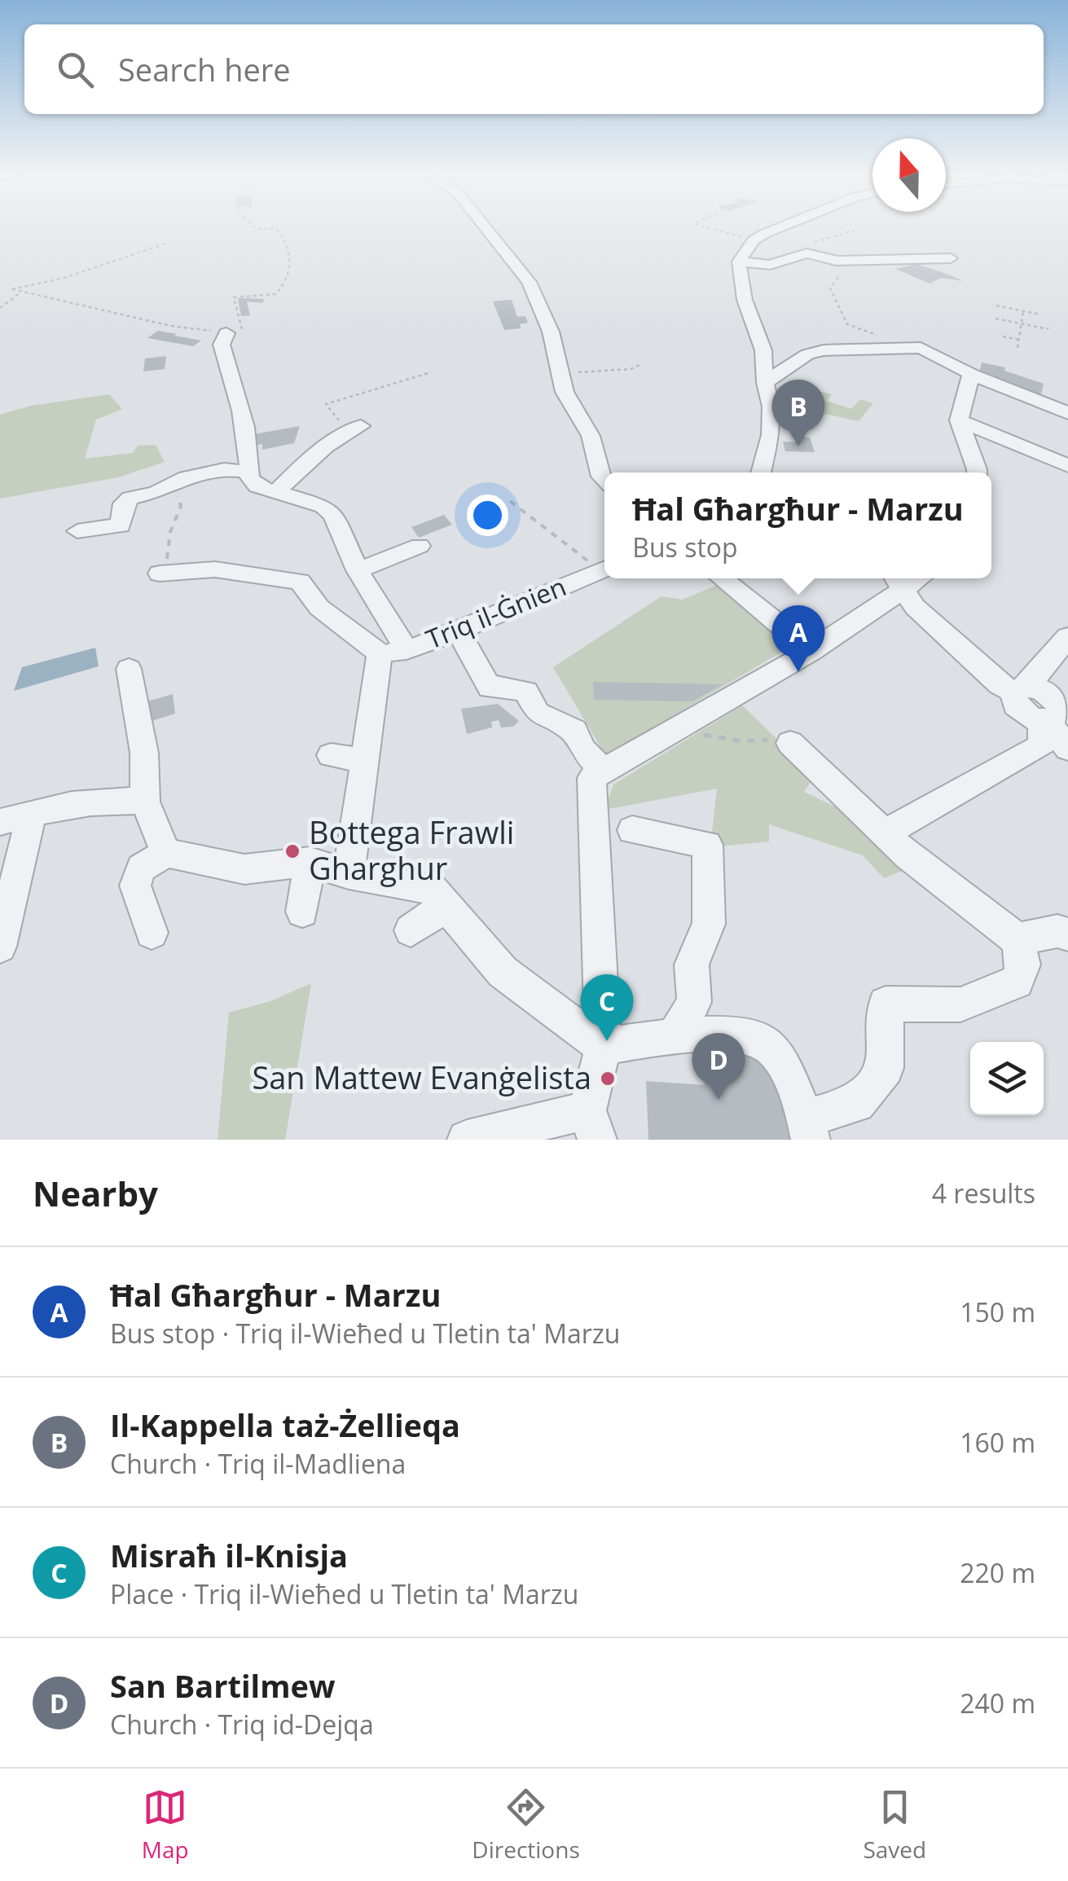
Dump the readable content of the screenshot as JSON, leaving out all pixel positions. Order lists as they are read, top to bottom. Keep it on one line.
{"streets":{"street":["Triq il-Ġnien"]},"places":["Bottega Frawli Gharghur","San Mattew Evanġelista"],"north":"top","page":{"search":"Search here","pins":["B","A","C","D"],"popup":["Ħal Għargħur - Marzu","Bus stop"],"heading":["Nearby","4 results"],"list":[{"mark":"A","name":"Ħal Għargħur - Marzu","note":"Bus stop · Triq il-Wieħed u Tletin ta' Marzu","value":"150 m"},{"mark":"B","name":"Il-Kappella taż-Żellieqa","note":"Church · Triq il-Madliena","value":"160 m"},{"mark":"C","name":"Misraħ il-Knisja","note":"Place · Triq il-Wieħed u Tletin ta' Marzu","value":"220 m"},{"mark":"D","name":"San Bartilmew","note":"Church · Triq id-Dejqa","value":"240 m"}],"nav":["Map","Directions","Saved"]}}
